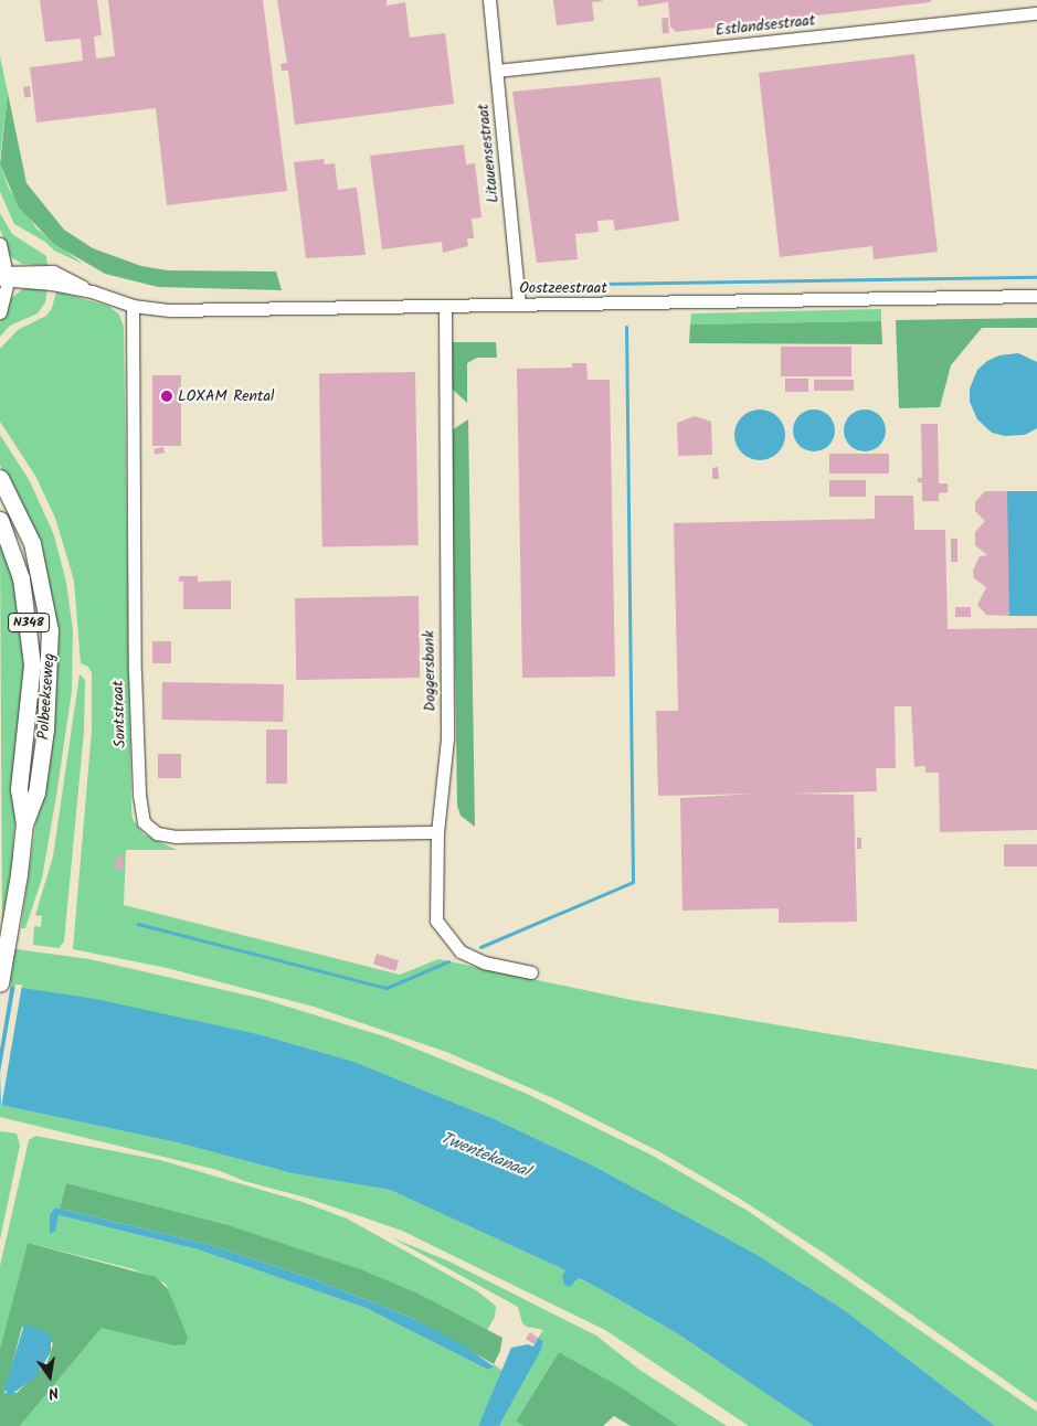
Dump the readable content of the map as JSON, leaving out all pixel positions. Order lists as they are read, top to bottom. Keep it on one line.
{"streets":{"main road":["N348","Polbeekseweg"],"street":["Estlandsestraat","Litauensestraat","Oostzeestraat","Doggersbank","Sontstraat"]},"crossings":[["Estlandsestraat","Litauensestraat"],["Litauensestraat","Oostzeestraat"],["Oostzeestraat","Doggersbank"],["Oostzeestraat","Sontstraat"],["Doggersbank","Sontstraat"]],"water":["Twentekanaal"],"places":["LOXAM Rental"],"north":"bottom"}
